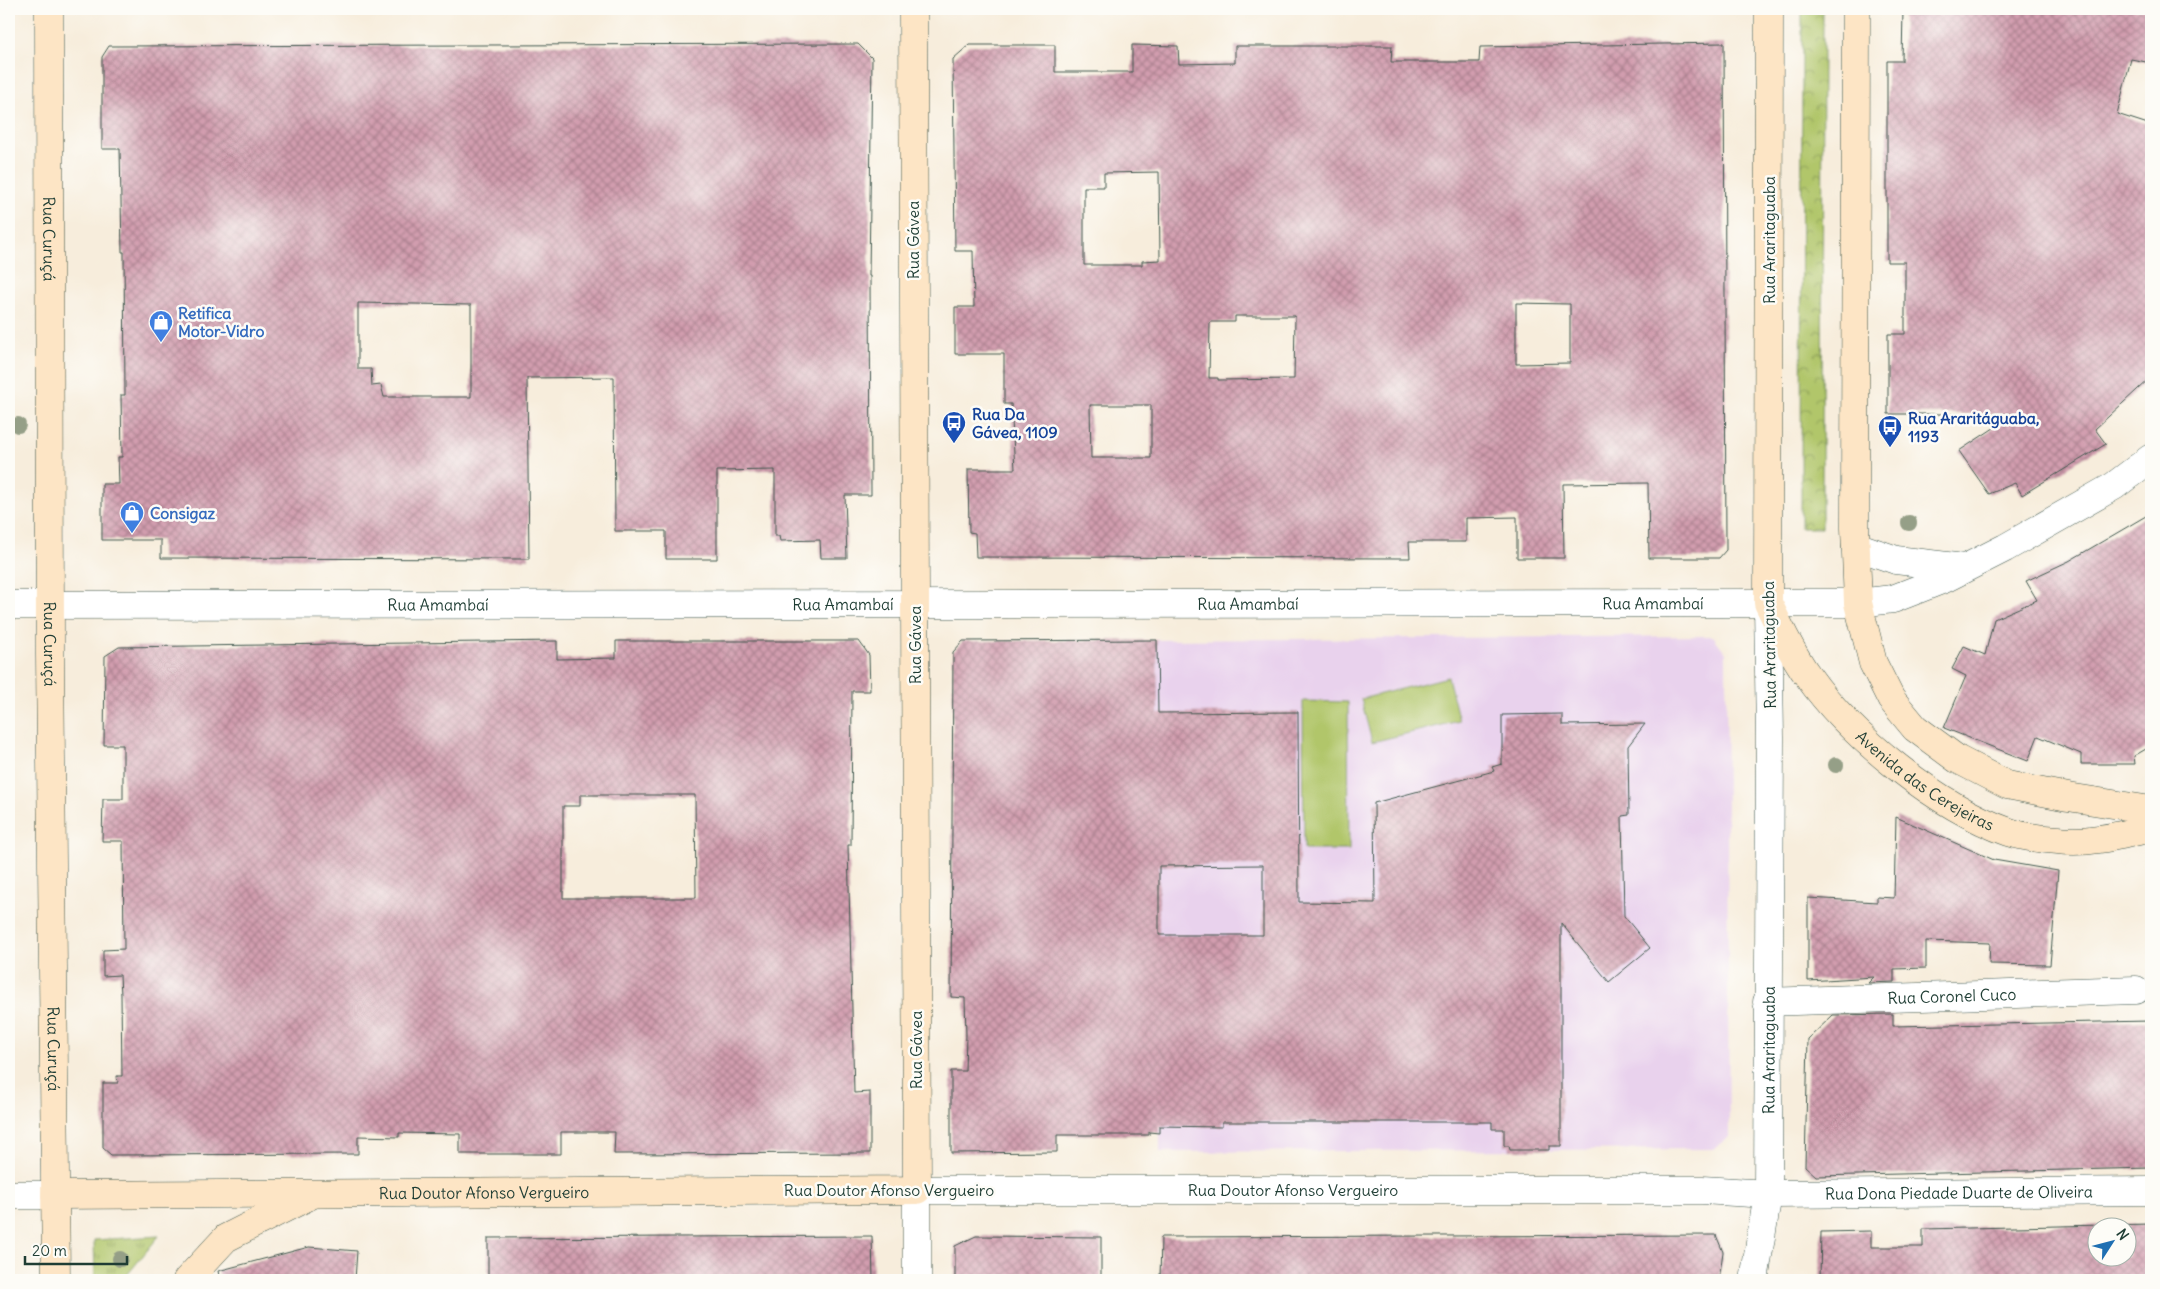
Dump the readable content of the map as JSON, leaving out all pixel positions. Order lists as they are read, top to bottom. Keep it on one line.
{"streets":{"main road":["Rua Curuçá","Rua Gávea","Rua Araritaguaba","Avenida das Cerejeiras","Rua Doutor Afonso Vergueiro"],"street":["Rua Amambaí","Rua Coronel Cuco","Rua Dona Piedade Duarte de Oliveira"]},"crossings":[["Rua Curuçá","Rua Amambaí"],["Rua Curuçá","Rua Doutor Afonso Vergueiro"],["Rua Gávea","Rua Amambaí"],["Rua Gávea","Rua Doutor Afonso Vergueiro"],["Rua Araritaguaba","Rua Amambaí"],["Rua Araritaguaba","Avenida das Cerejeiras"],["Rua Araritaguaba","Rua Coronel Cuco"],["Rua Araritaguaba","Rua Doutor Afonso Vergueiro"],["Rua Araritaguaba","Rua Dona Piedade Duarte de Oliveira"],["Rua Amambaí","Avenida das Cerejeiras"],["Rua Doutor Afonso Vergueiro","Rua Dona Piedade Duarte de Oliveira"]],"places":{"shop":["Retifica Motor-Vidro","Consigaz"],"bus stop":["Rua Da Gávea, 1109","Rua Araritáguaba, 1193"]},"scale_bar":"20 m","north":"top right"}
